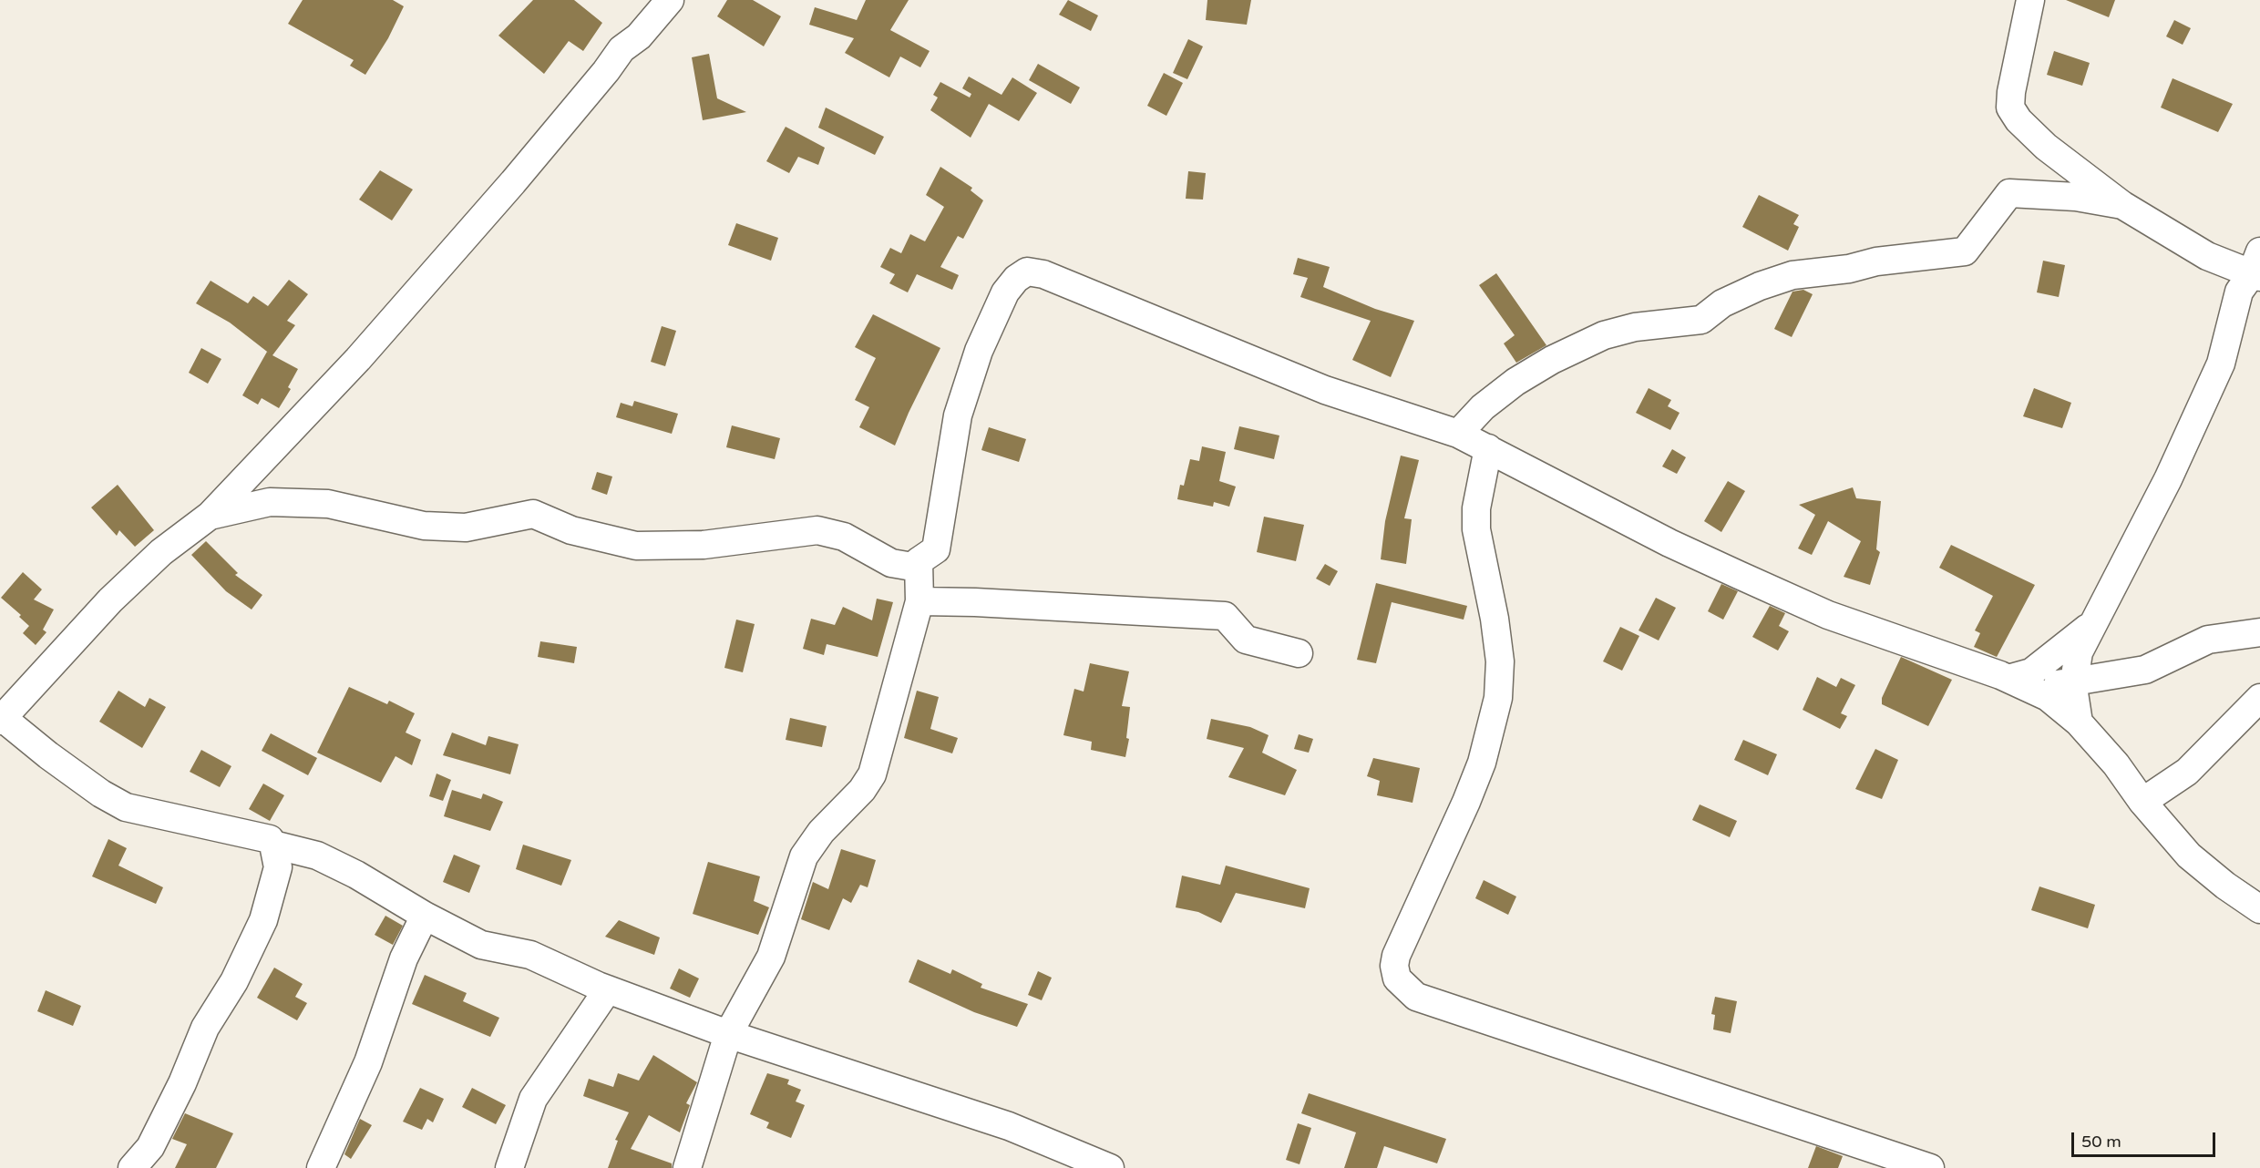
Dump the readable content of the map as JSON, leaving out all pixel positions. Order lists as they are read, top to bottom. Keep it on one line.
{"scale_bar":"50 m"}
